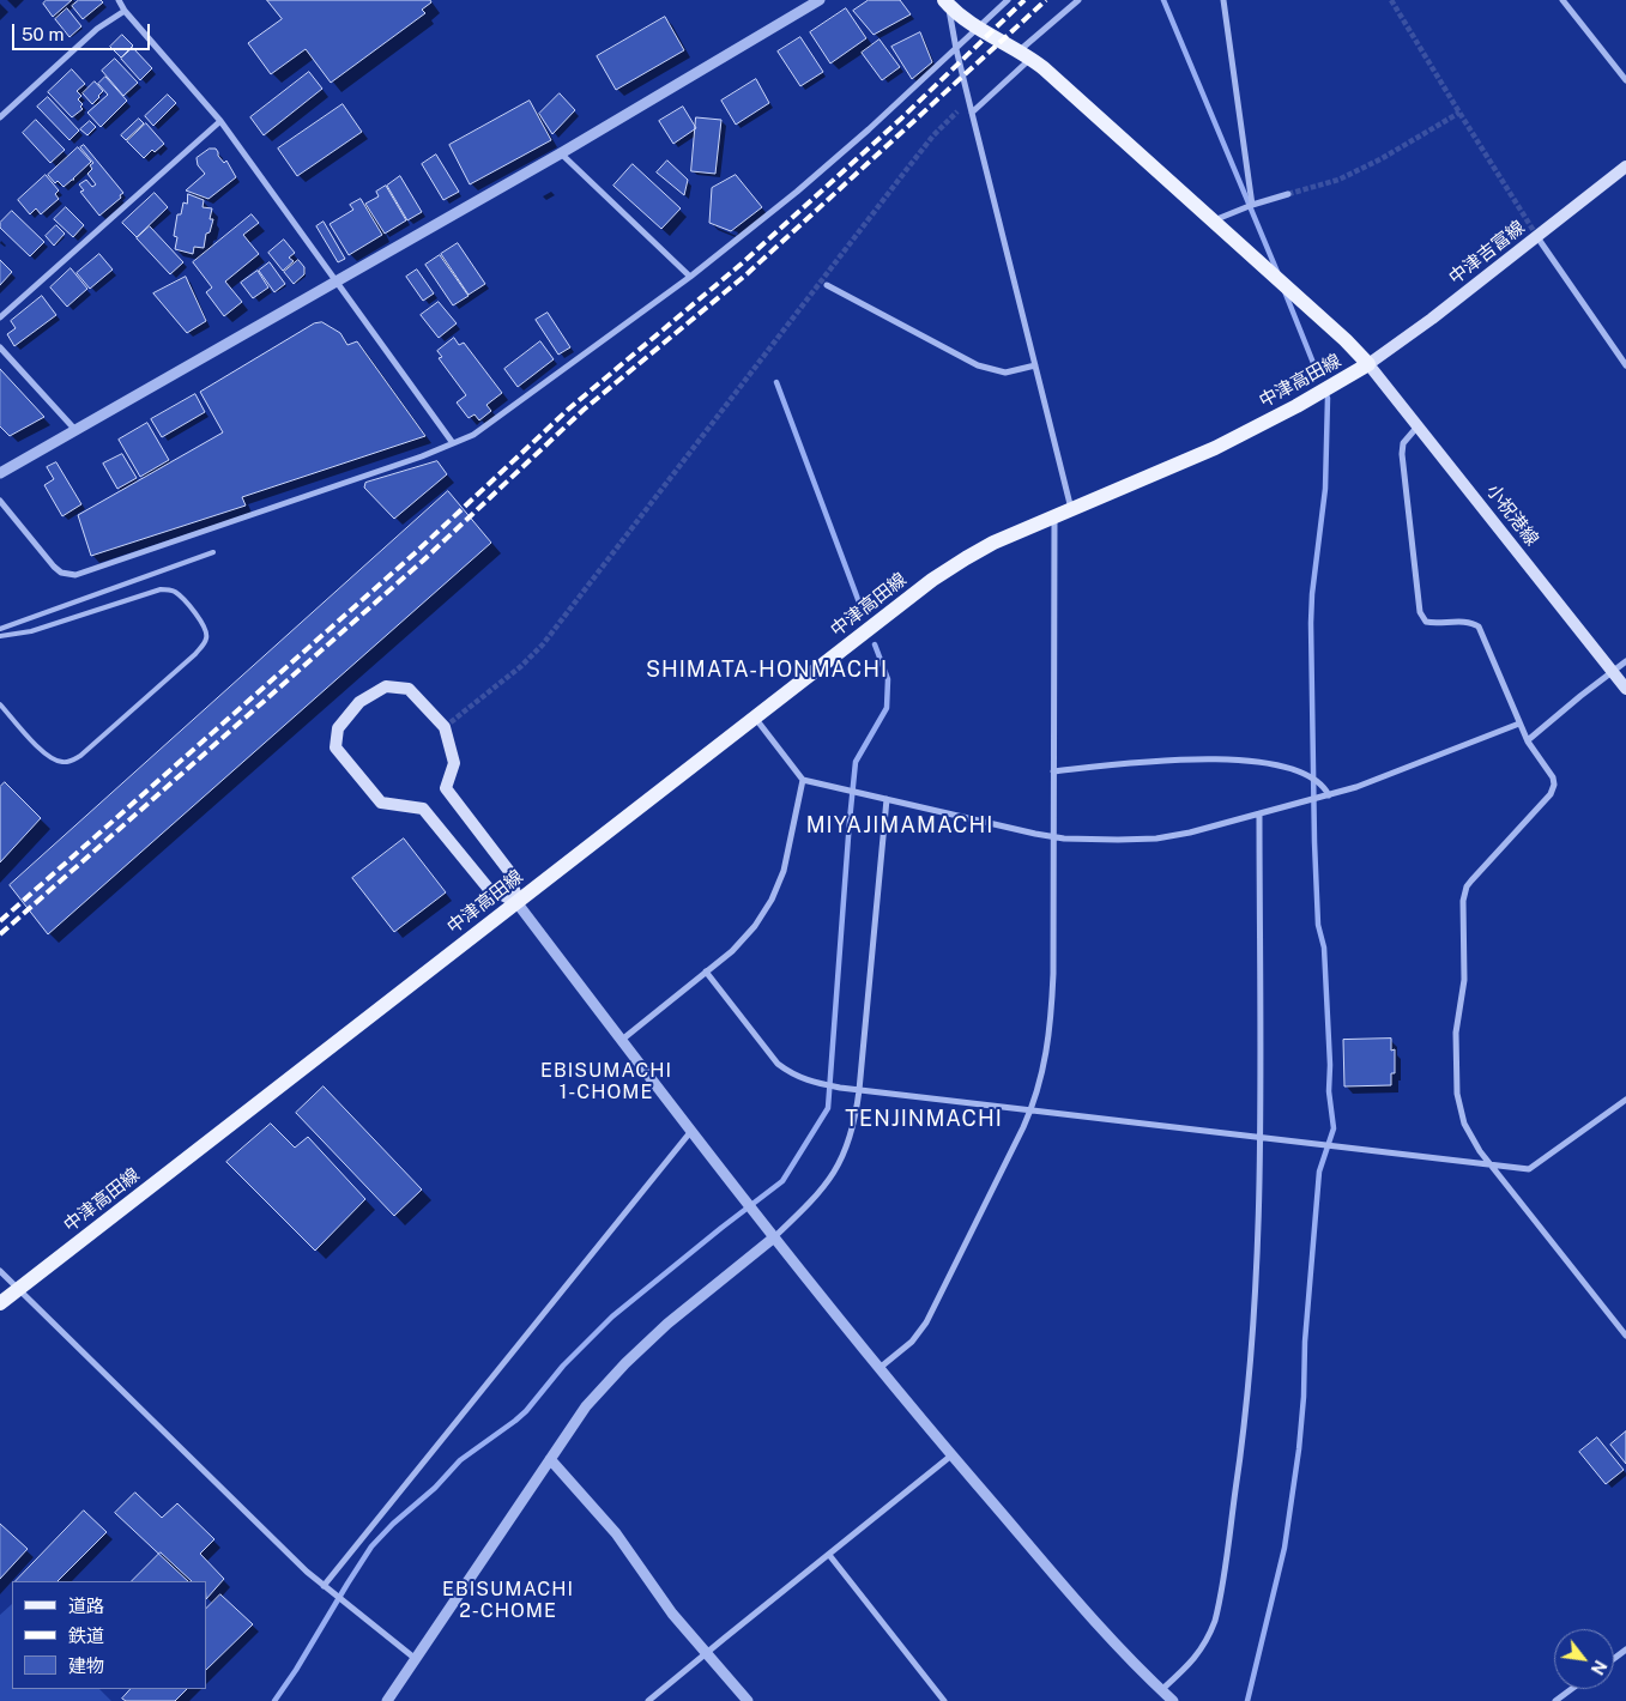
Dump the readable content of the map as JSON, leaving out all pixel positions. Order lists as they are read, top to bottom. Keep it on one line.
{"streets":{"main road":["中津吉富線","中津高田線","小祝港線"]},"crossings":[["中津吉富線","中津高田線"],["中津吉富線","小祝港線"],["中津高田線","小祝港線"]],"districts":["SHIMATA-HONMACHI","MIYAJIMAMACHI","EBISUMACHI 1-CHOME","TENJINMACHI","EBISUMACHI 2-CHOME"],"legend":["道路","鉄道","建物"],"scale_bar":"50 m","north":"bottom right"}
